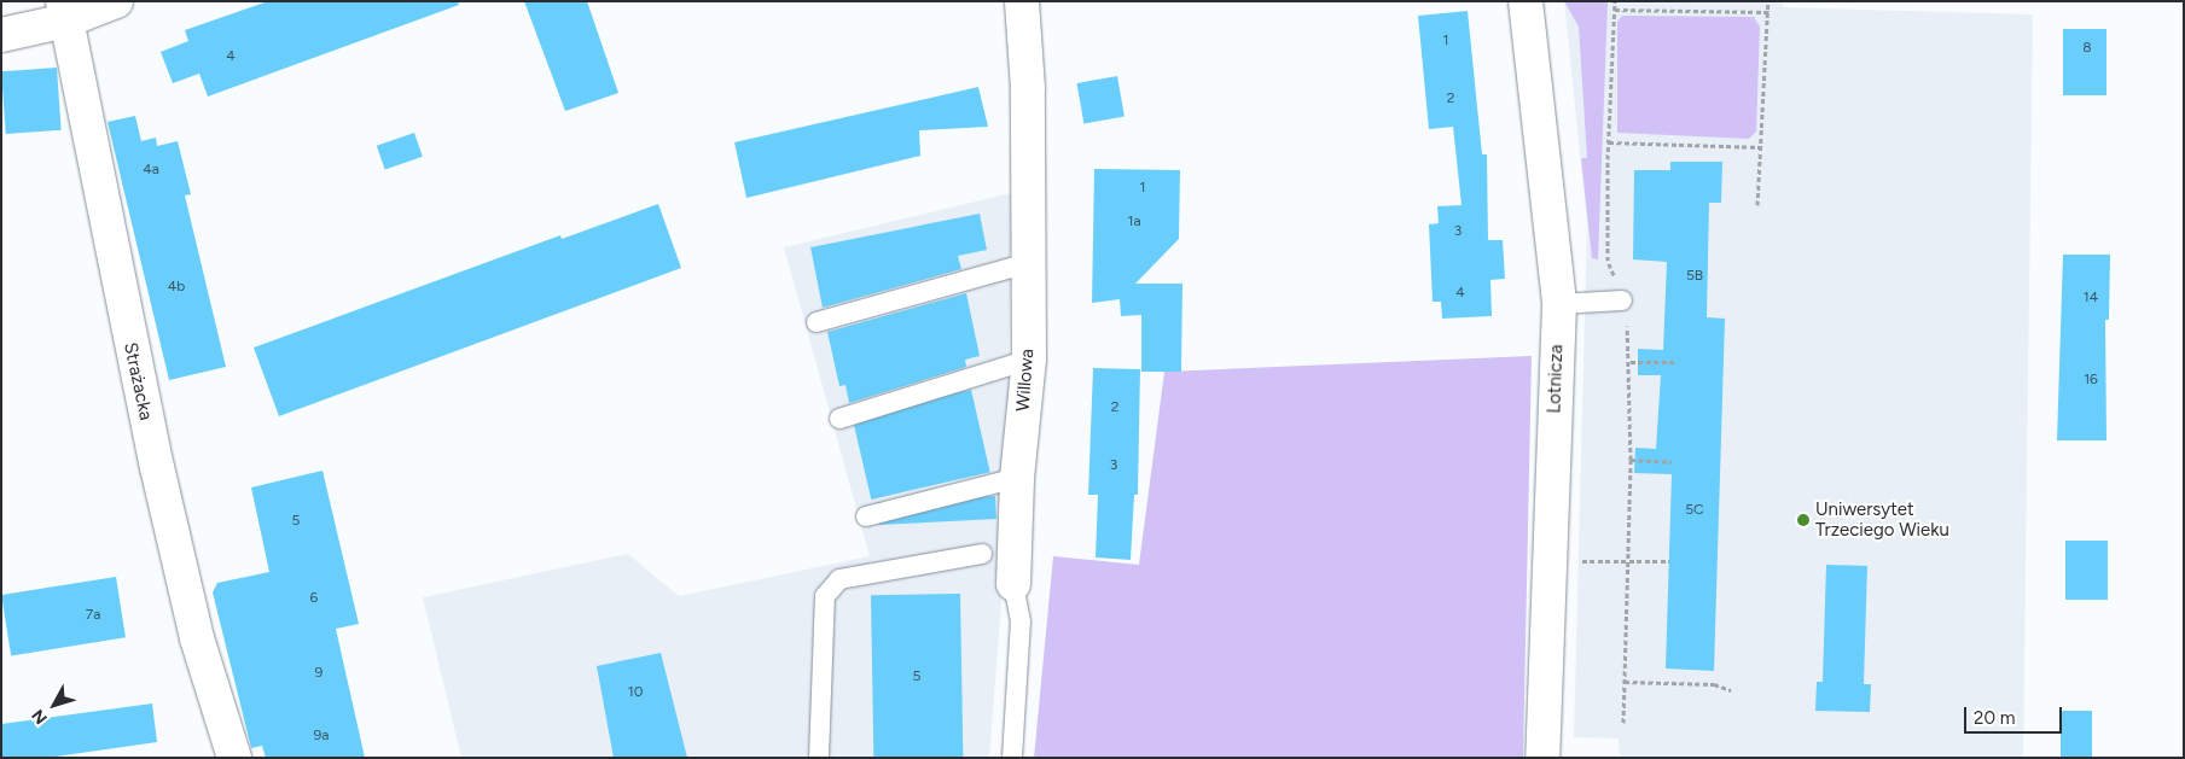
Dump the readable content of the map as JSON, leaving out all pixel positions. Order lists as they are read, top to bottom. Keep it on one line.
{"streets":{"street":["Lotnicza","Willowa","Strażacka"]},"places":["Uniwersytet Trzeciego Wieku"],"house_numbers":["1","8","4","2","4a","1","1a","3","5B","4b","4","14","16","2","3","5C","5","6","7a","9","5","10","9a"],"scale_bar":"20 m","north":"bottom left"}
